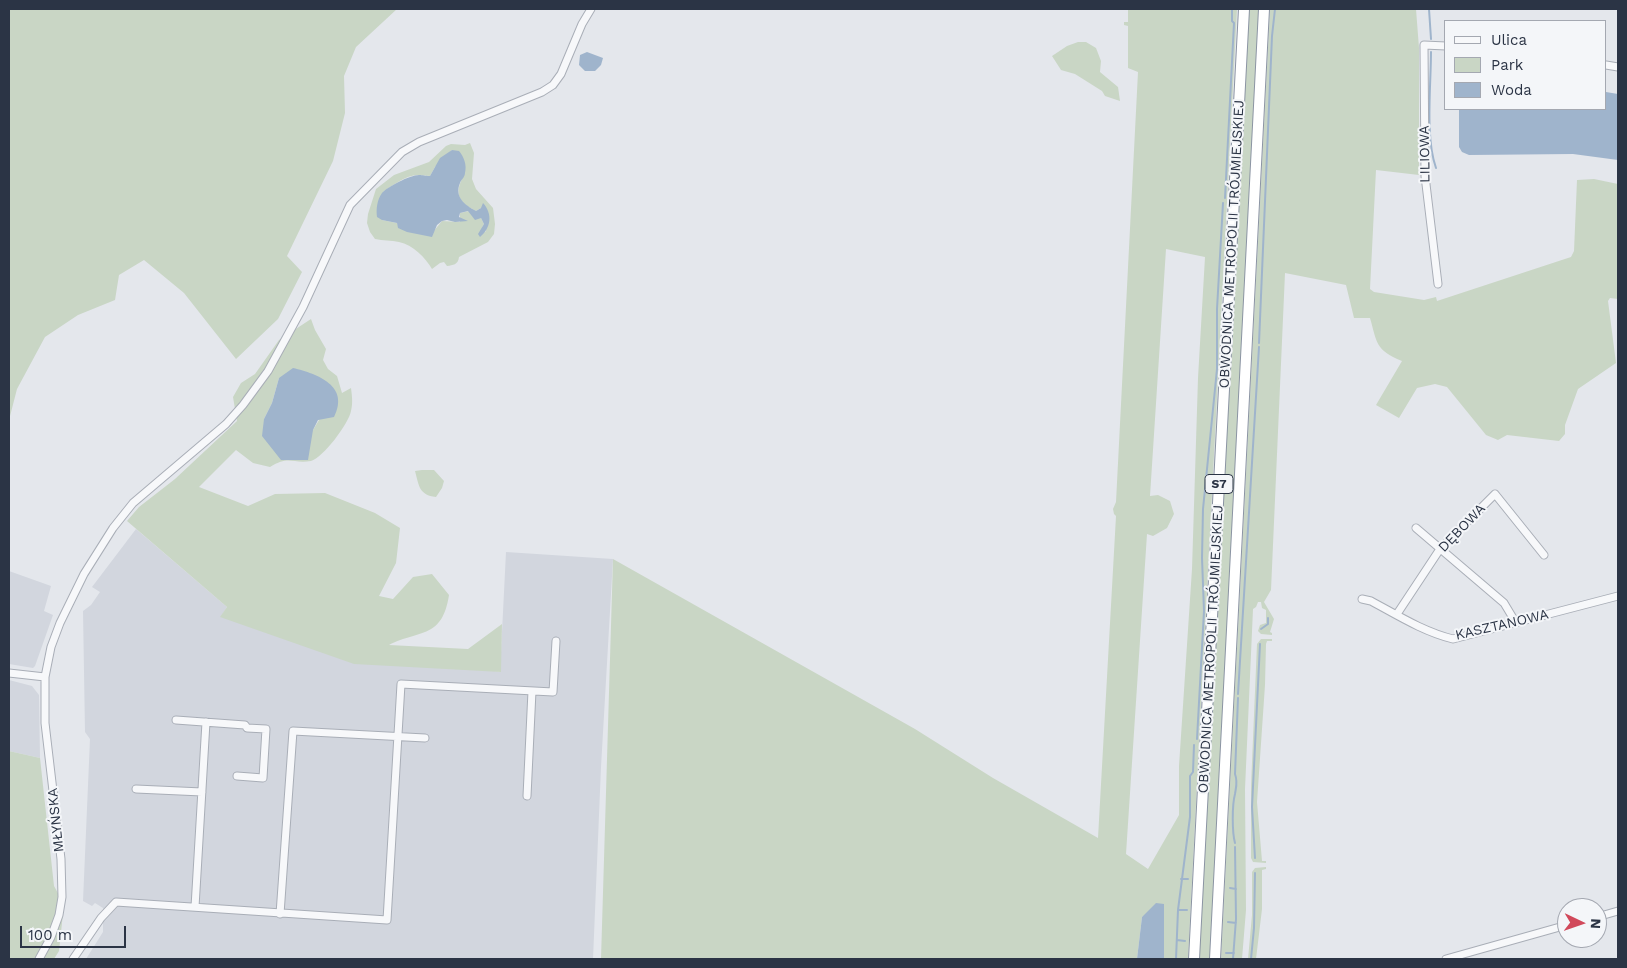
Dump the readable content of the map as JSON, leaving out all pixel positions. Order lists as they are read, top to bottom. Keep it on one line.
{"streets":{"highway":["OBWODNICA METROPOLII TRÓJMIEJSKIEJ","S7"],"street":["LILIOWA","DĘBOWA","KASZTANOWA","MŁYŃSKA"]},"crossings":[["DĘBOWA","KASZTANOWA"]],"legend":["Ulica","Park","Woda"],"scale_bar":"100 m","north":"right"}
